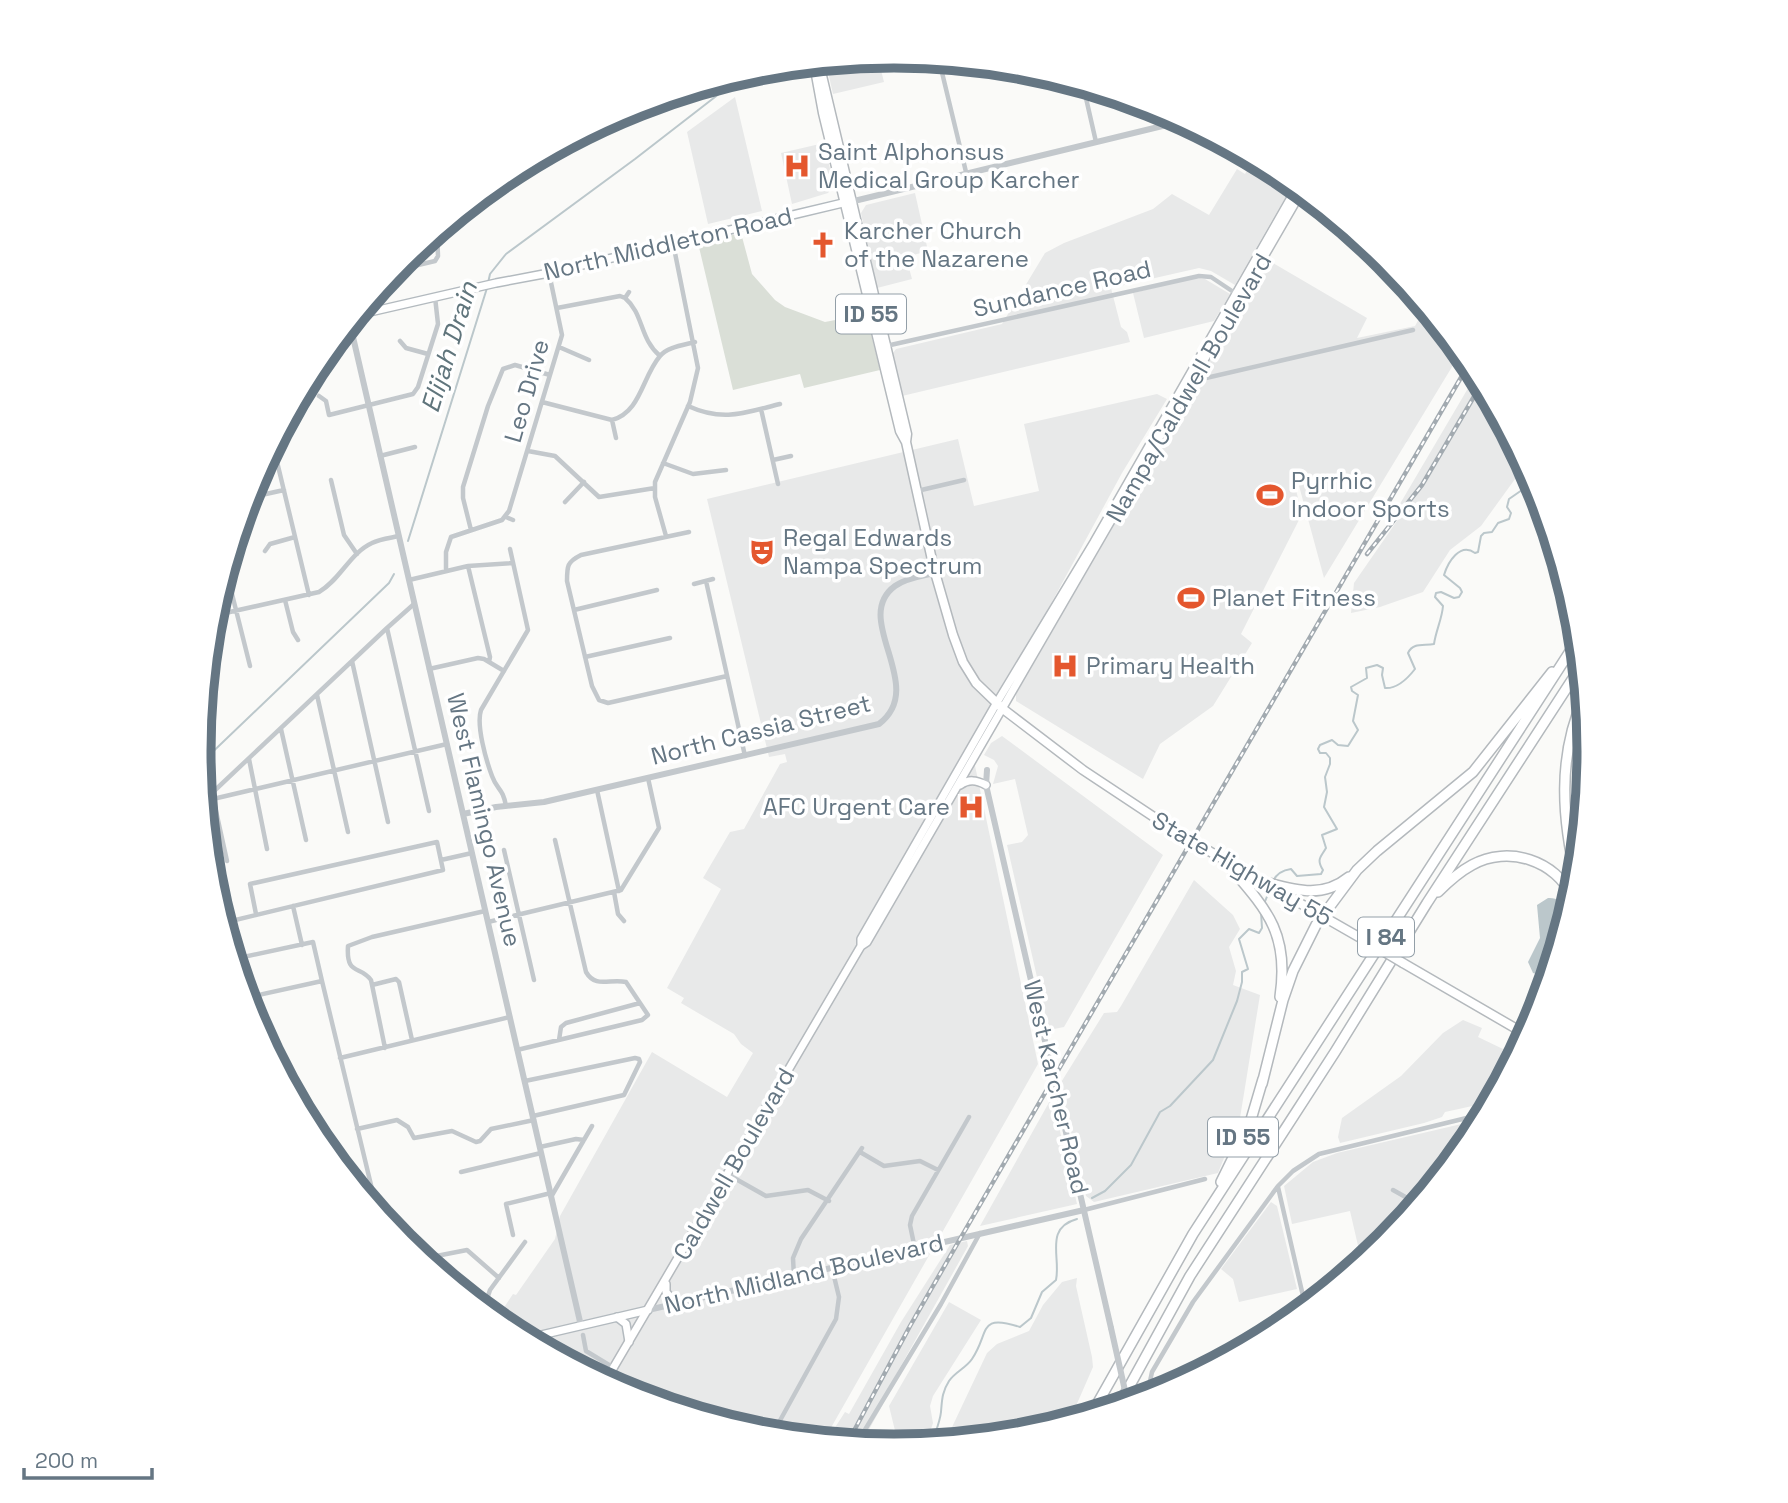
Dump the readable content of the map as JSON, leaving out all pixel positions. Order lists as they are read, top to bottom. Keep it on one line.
{"streets":{"highway":["ID 55","State Highway 55","I 84"],"main road":["North Middleton Road","Nampa/Caldwell Boulevard","Caldwell Boulevard","North Midland Boulevard"],"street":["Sundance Road","Leo Drive","North Cassia Street","West Flamingo Avenue","West Karcher Road"]},"crossings":[["North Middleton Road","ID 55"],["North Middleton Road","Leo Drive"],["Sundance Road","ID 55"],["Sundance Road","Nampa/Caldwell Boulevard"],["ID 55","North Cassia Street"],["ID 55","State Highway 55"],["ID 55","I 84"],["ID 55","Caldwell Boulevard"],["Nampa/Caldwell Boulevard","Caldwell Boulevard"],["North Cassia Street","West Flamingo Avenue"],["West Flamingo Avenue","North Midland Boulevard"],["State Highway 55","Caldwell Boulevard"],["West Karcher Road","North Midland Boulevard"],["Caldwell Boulevard","North Midland Boulevard"]],"water":["Elijah Drain"],"places":{"hospital":["Saint Alphonsus Medical Group Karcher","Primary Health","AFC Urgent Care"],"church":["Karcher Church of the Nazarene"],"sports":["Pyrrhic Indoor Sports","Planet Fitness"],"theatre":["Regal Edwards Nampa Spectrum"]},"scale_bar":"200 m"}
